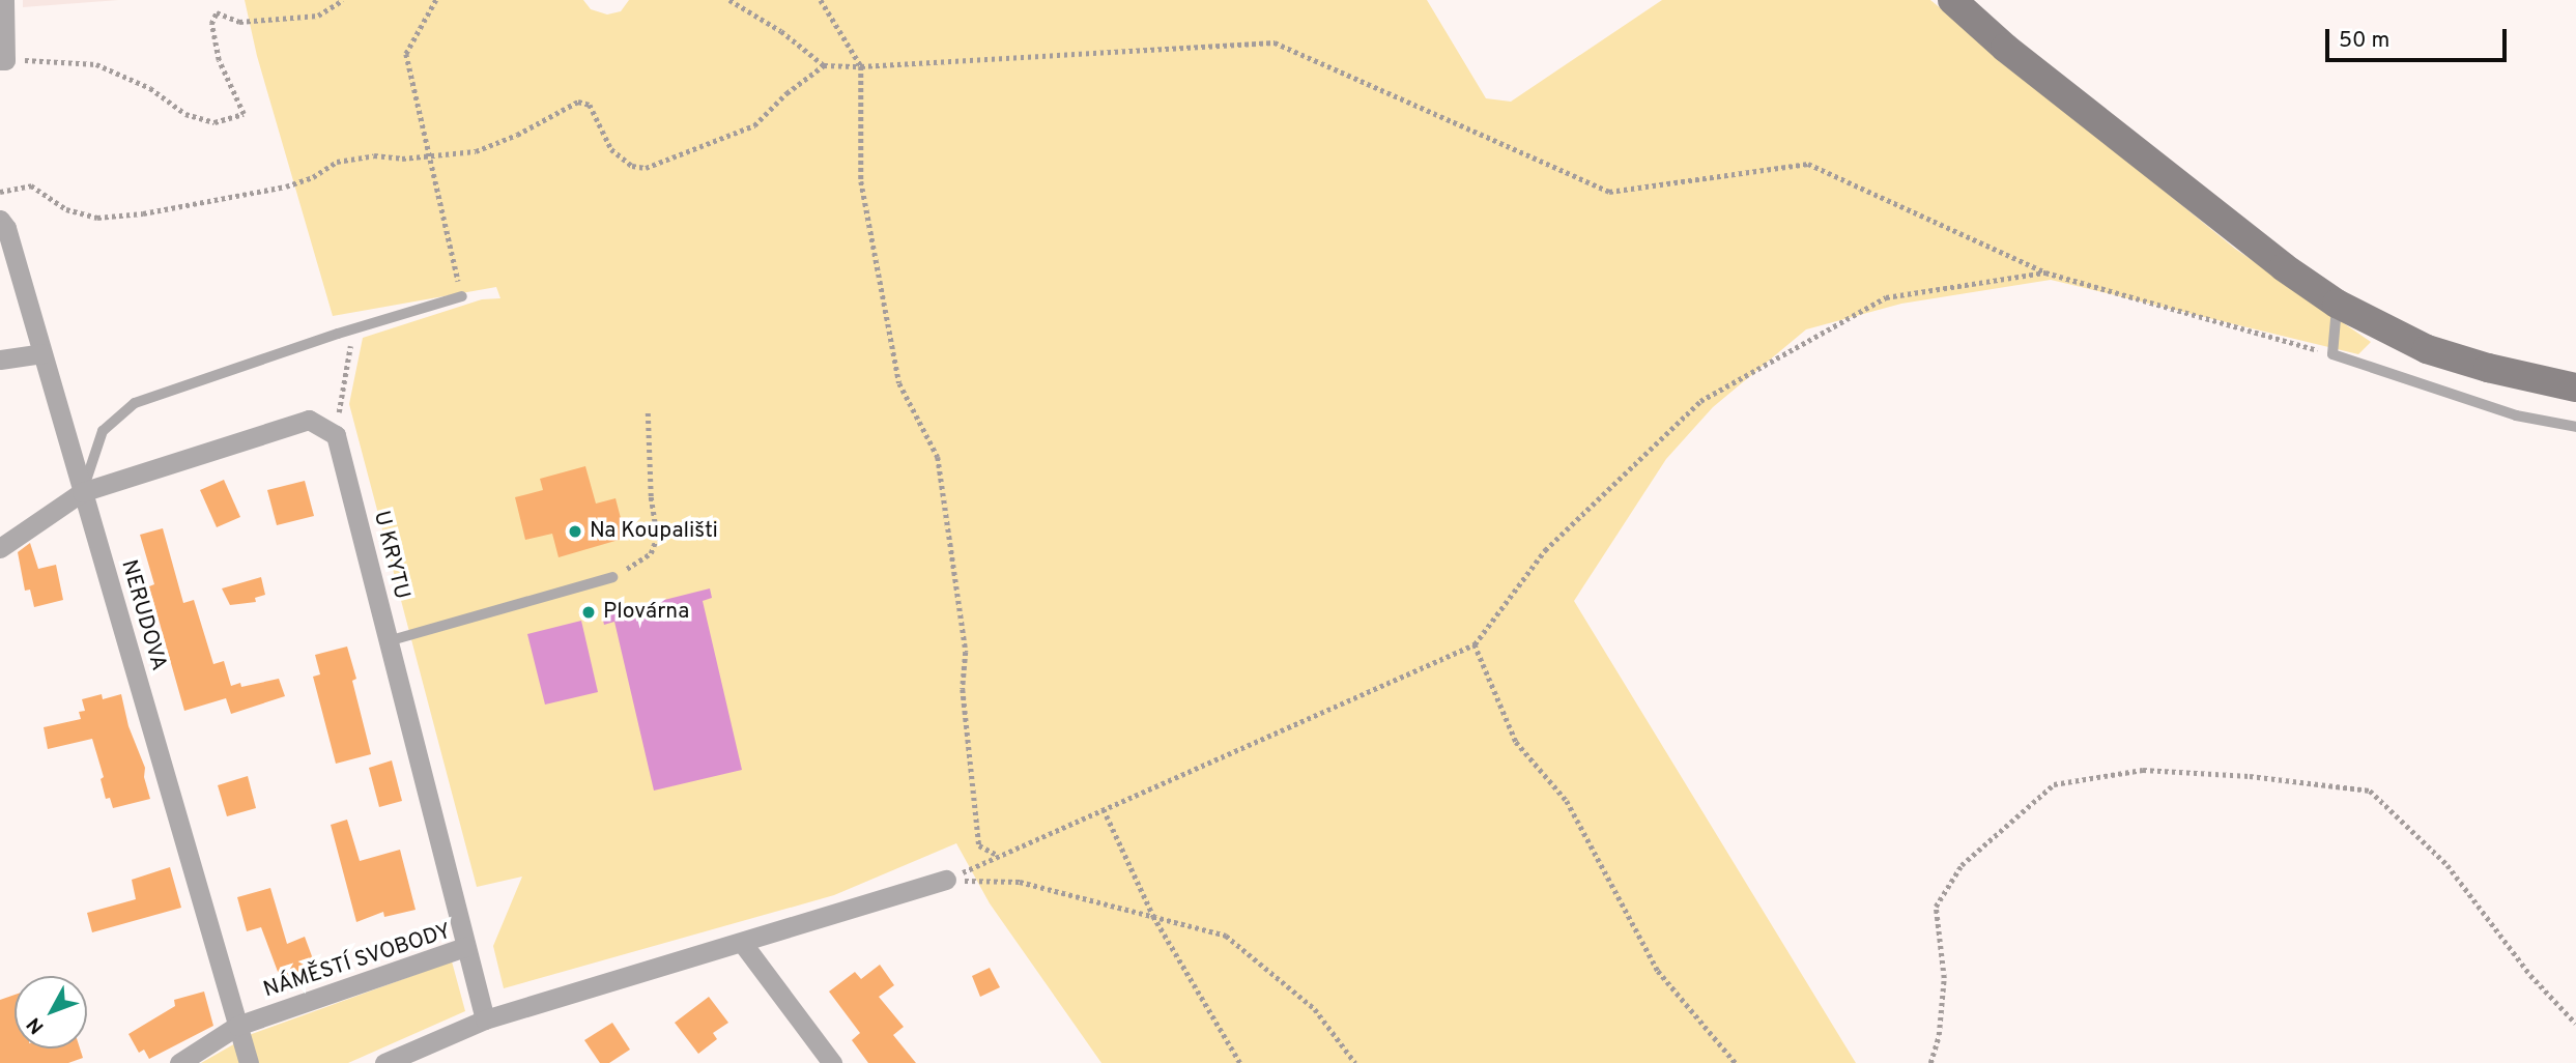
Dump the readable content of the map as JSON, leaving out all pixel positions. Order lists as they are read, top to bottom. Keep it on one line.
{"streets":{"street":["U KRYTU","NERUDOVA","NÁMĚSTÍ SVOBODY"]},"crossings":[["U KRYTU","NÁMĚSTÍ SVOBODY"],["NERUDOVA","NÁMĚSTÍ SVOBODY"]],"places":["Na Koupališti","Plovárna"],"scale_bar":"50 m","north":"bottom left"}
